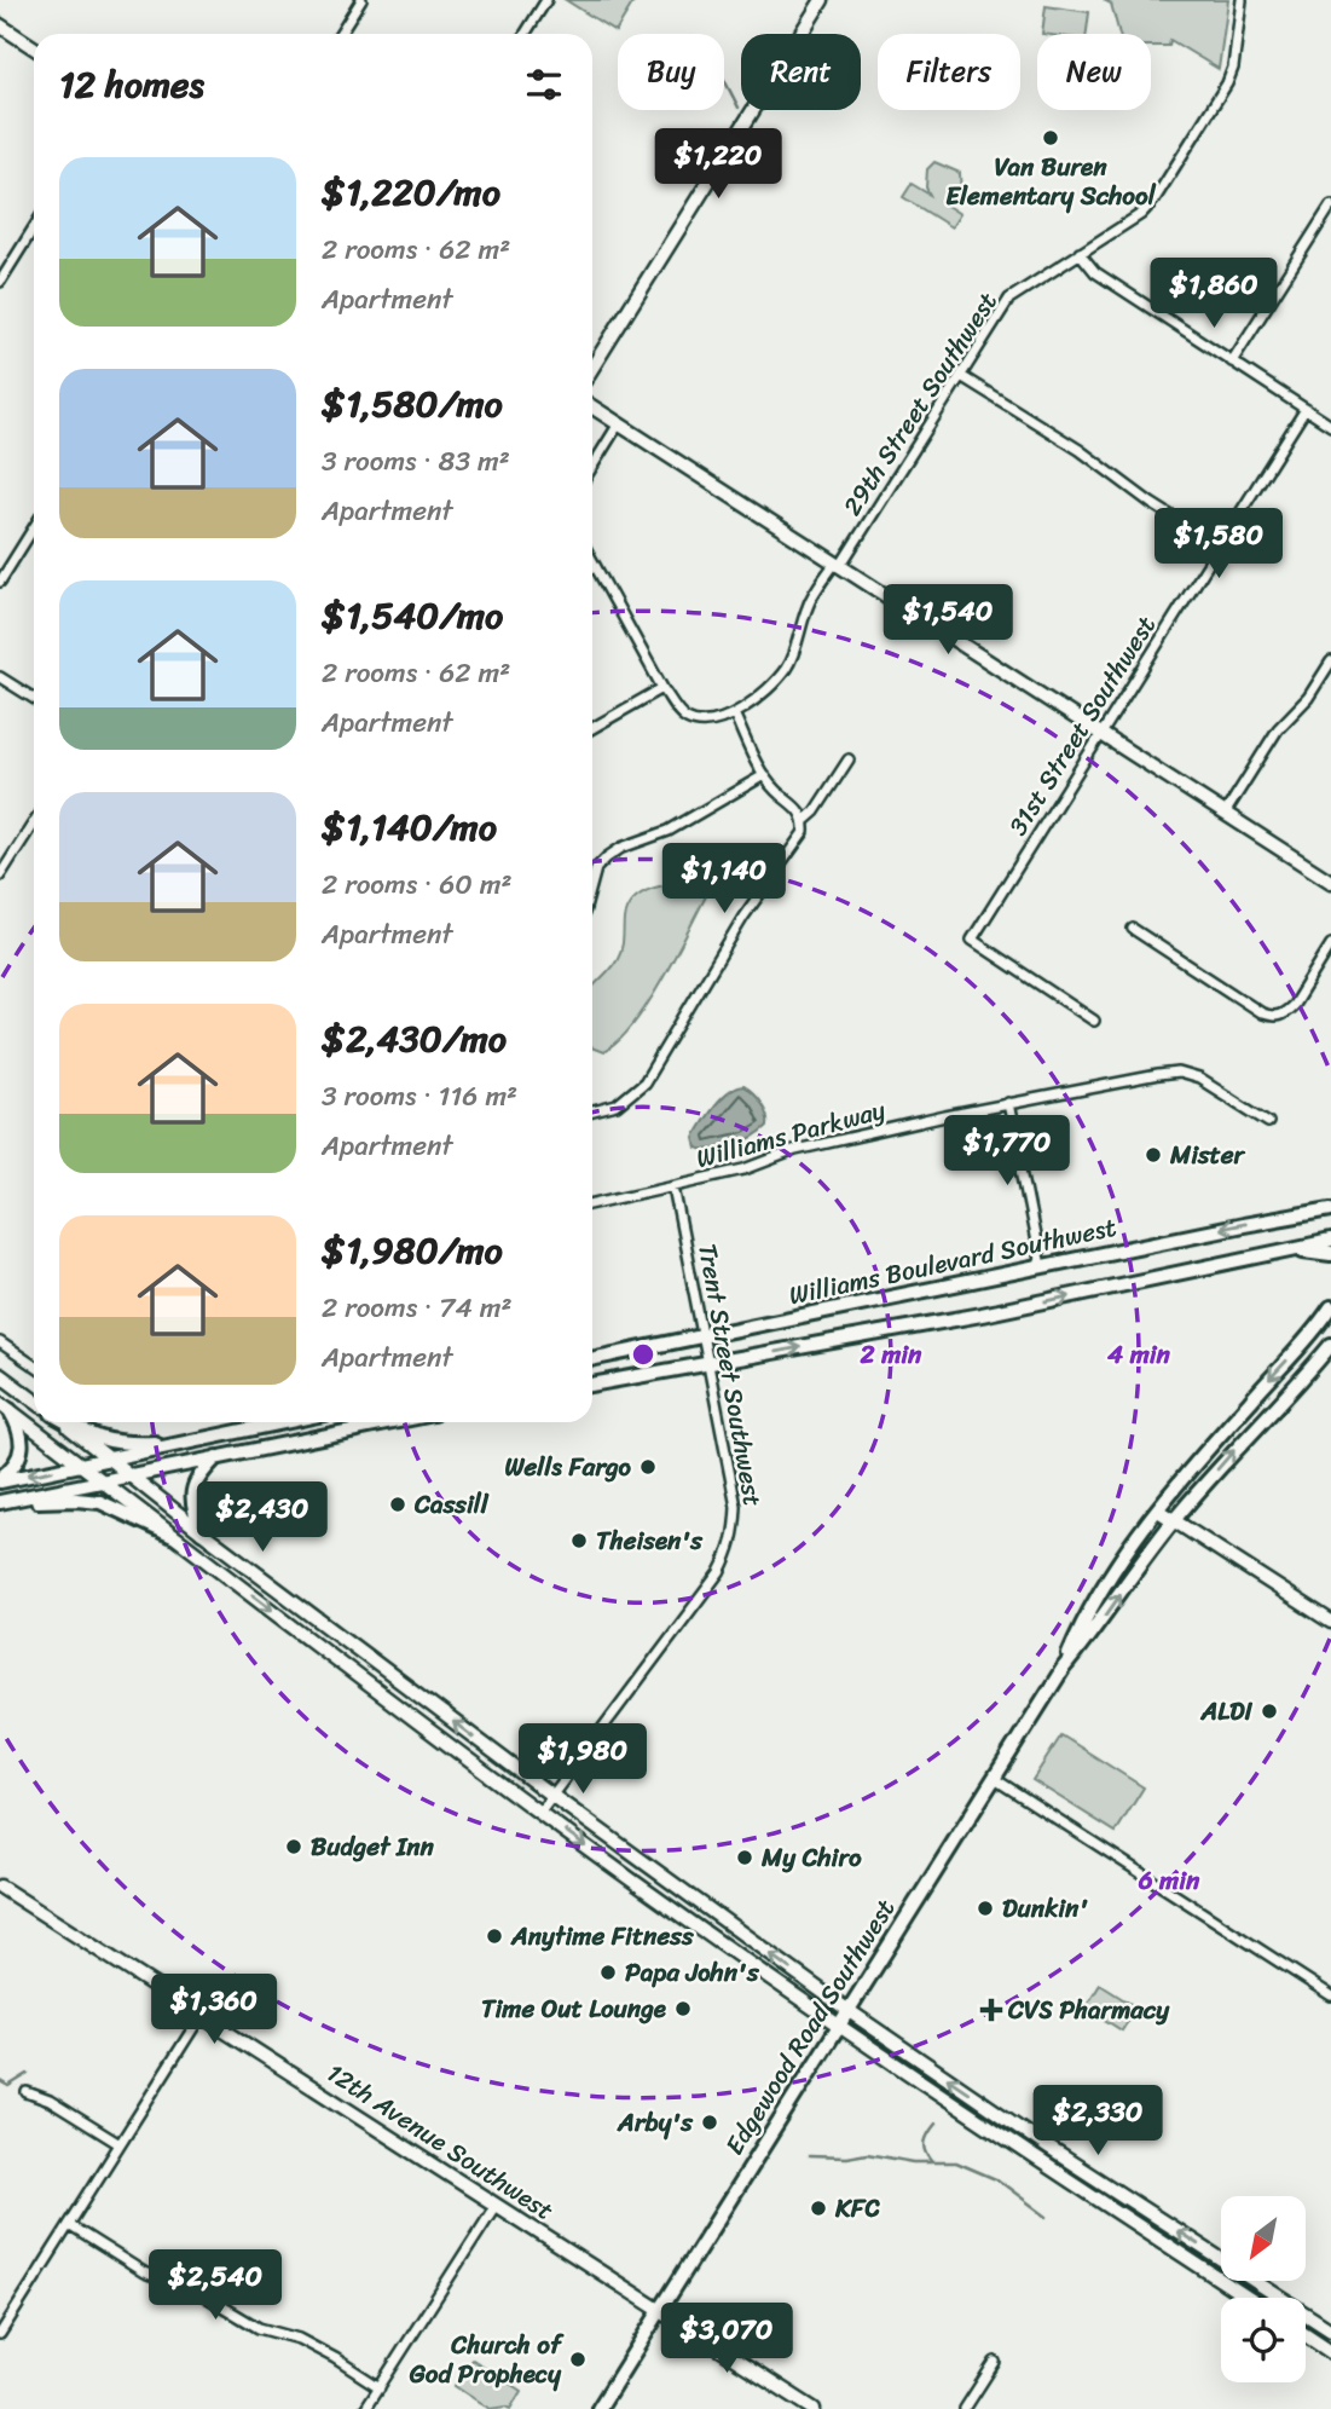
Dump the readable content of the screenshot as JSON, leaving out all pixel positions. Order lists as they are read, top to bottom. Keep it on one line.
{"streets":{"main road":["Williams Boulevard Southwest","Edgewood Road Southwest","12th Avenue Southwest"],"street":["29th Street Southwest","31st Street Southwest","Williams Parkway","Trent Street Southwest"]},"crossings":[["Williams Parkway","Trent Street Southwest"],["Williams Boulevard Southwest","Trent Street Southwest"],["Edgewood Road Southwest","12th Avenue Southwest"]],"places":{"other":["Van Buren Elementary School","Mister","Wells Fargo","Cassill","Theisen's","ALDI","Budget Inn","My Chiro","Dunkin'","Anytime Fitness","Papa John's","Time Out Lounge","Arby's","KFC","Church of God Prophecy"],"health":["CVS Pharmacy"]},"north":"bottom left","page":{"chip":["Buy","Rent","Filters","New"],"heading":"12 homes","price":["$1,220","$1,860","$1,580","$1,540","$1,140","$1,770","$2,430","$1,980","$1,360","$2,330","$2,540","$3,070"],"list":[{"name":"$1,220/mo","note":"2 rooms · 62 m² · Apartment"},{"name":"$1,580/mo","note":"3 rooms · 83 m² · Apartment"},{"name":"$1,540/mo","note":"2 rooms · 62 m² · Apartment"},{"name":"$1,140/mo","note":"2 rooms · 60 m² · Apartment"},{"name":"$2,430/mo","note":"3 rooms · 116 m² · Apartment"},{"name":"$1,980/mo","note":"2 rooms · 74 m² · Apartment"}]},"rings":["2 min","4 min","6 min"]}
